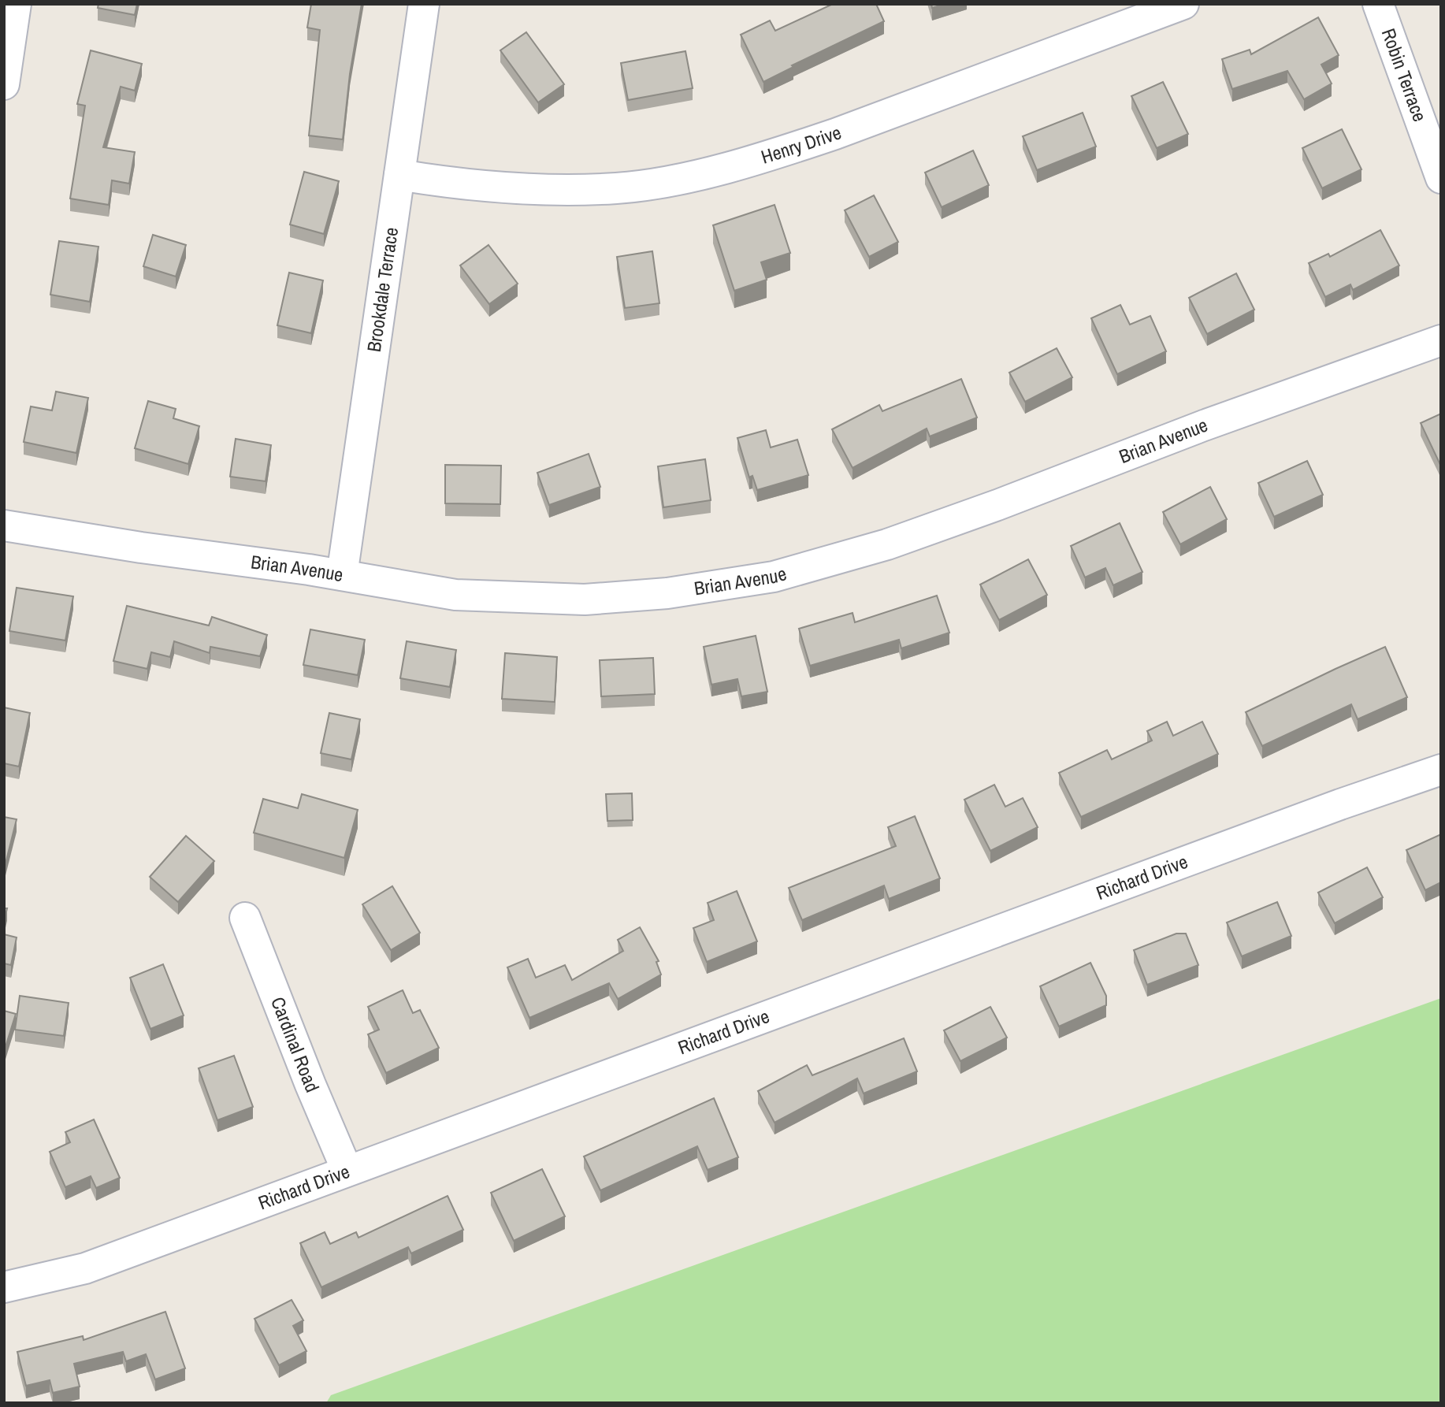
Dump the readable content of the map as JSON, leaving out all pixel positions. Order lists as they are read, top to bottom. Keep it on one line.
{"streets":{"street":["Robin Terrace","Henry Drive","Brookdale Terrace","Brian Avenue","Richard Drive","Cardinal Road"]},"crossings":[["Henry Drive","Brookdale Terrace"],["Brookdale Terrace","Brian Avenue"],["Richard Drive","Cardinal Road"]]}
